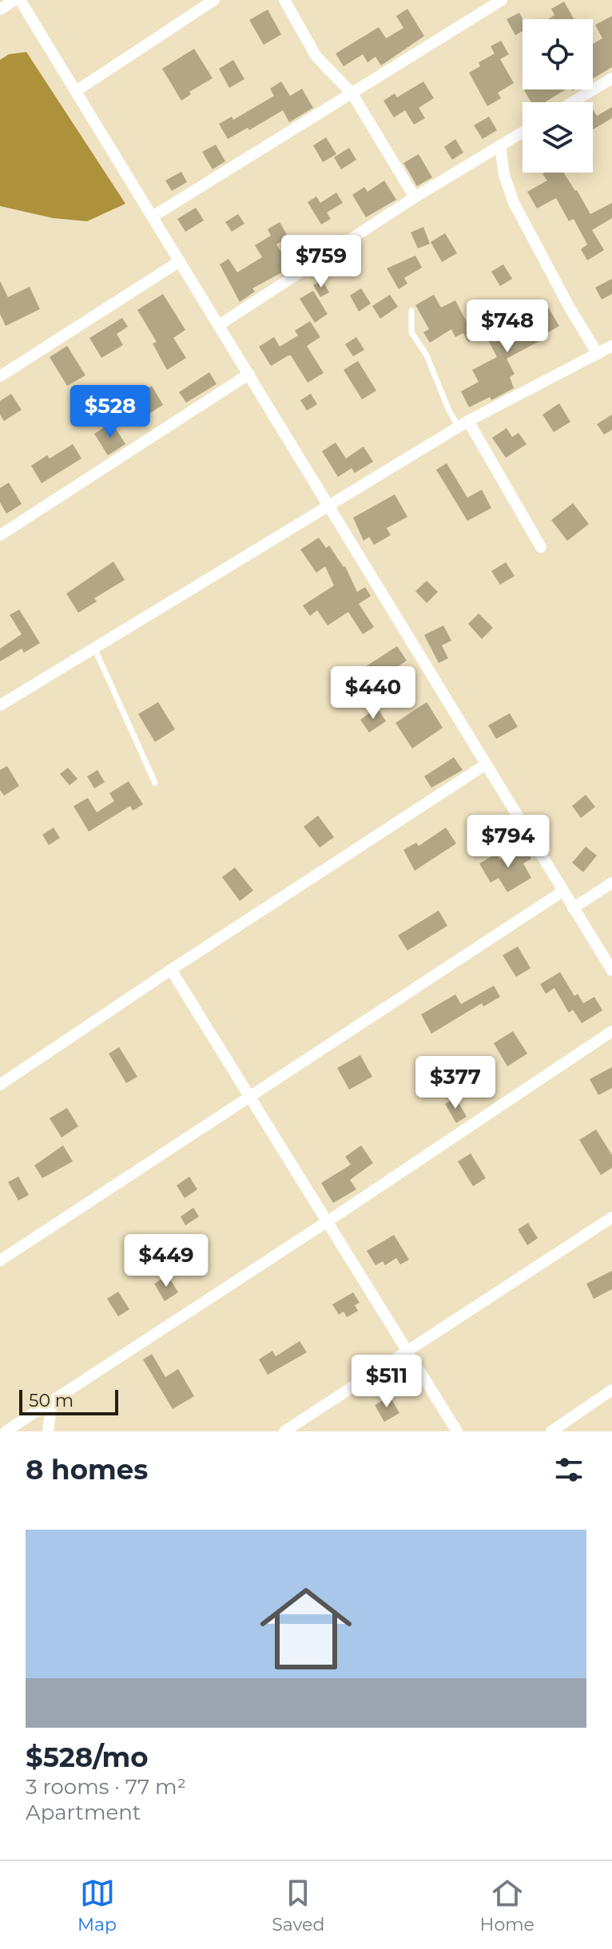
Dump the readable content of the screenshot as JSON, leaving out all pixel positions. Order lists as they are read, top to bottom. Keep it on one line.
{"scale_bar":"50 m","page":{"price":["$759","$748","$528","$440","$794","$377","$449","$511"],"scale":"50 m","heading":"8 homes","list":[{"name":"$528/mo","note":"3 rooms · 77 m² · Apartment"}],"tabs":["Map","Saved","Home"]}}
